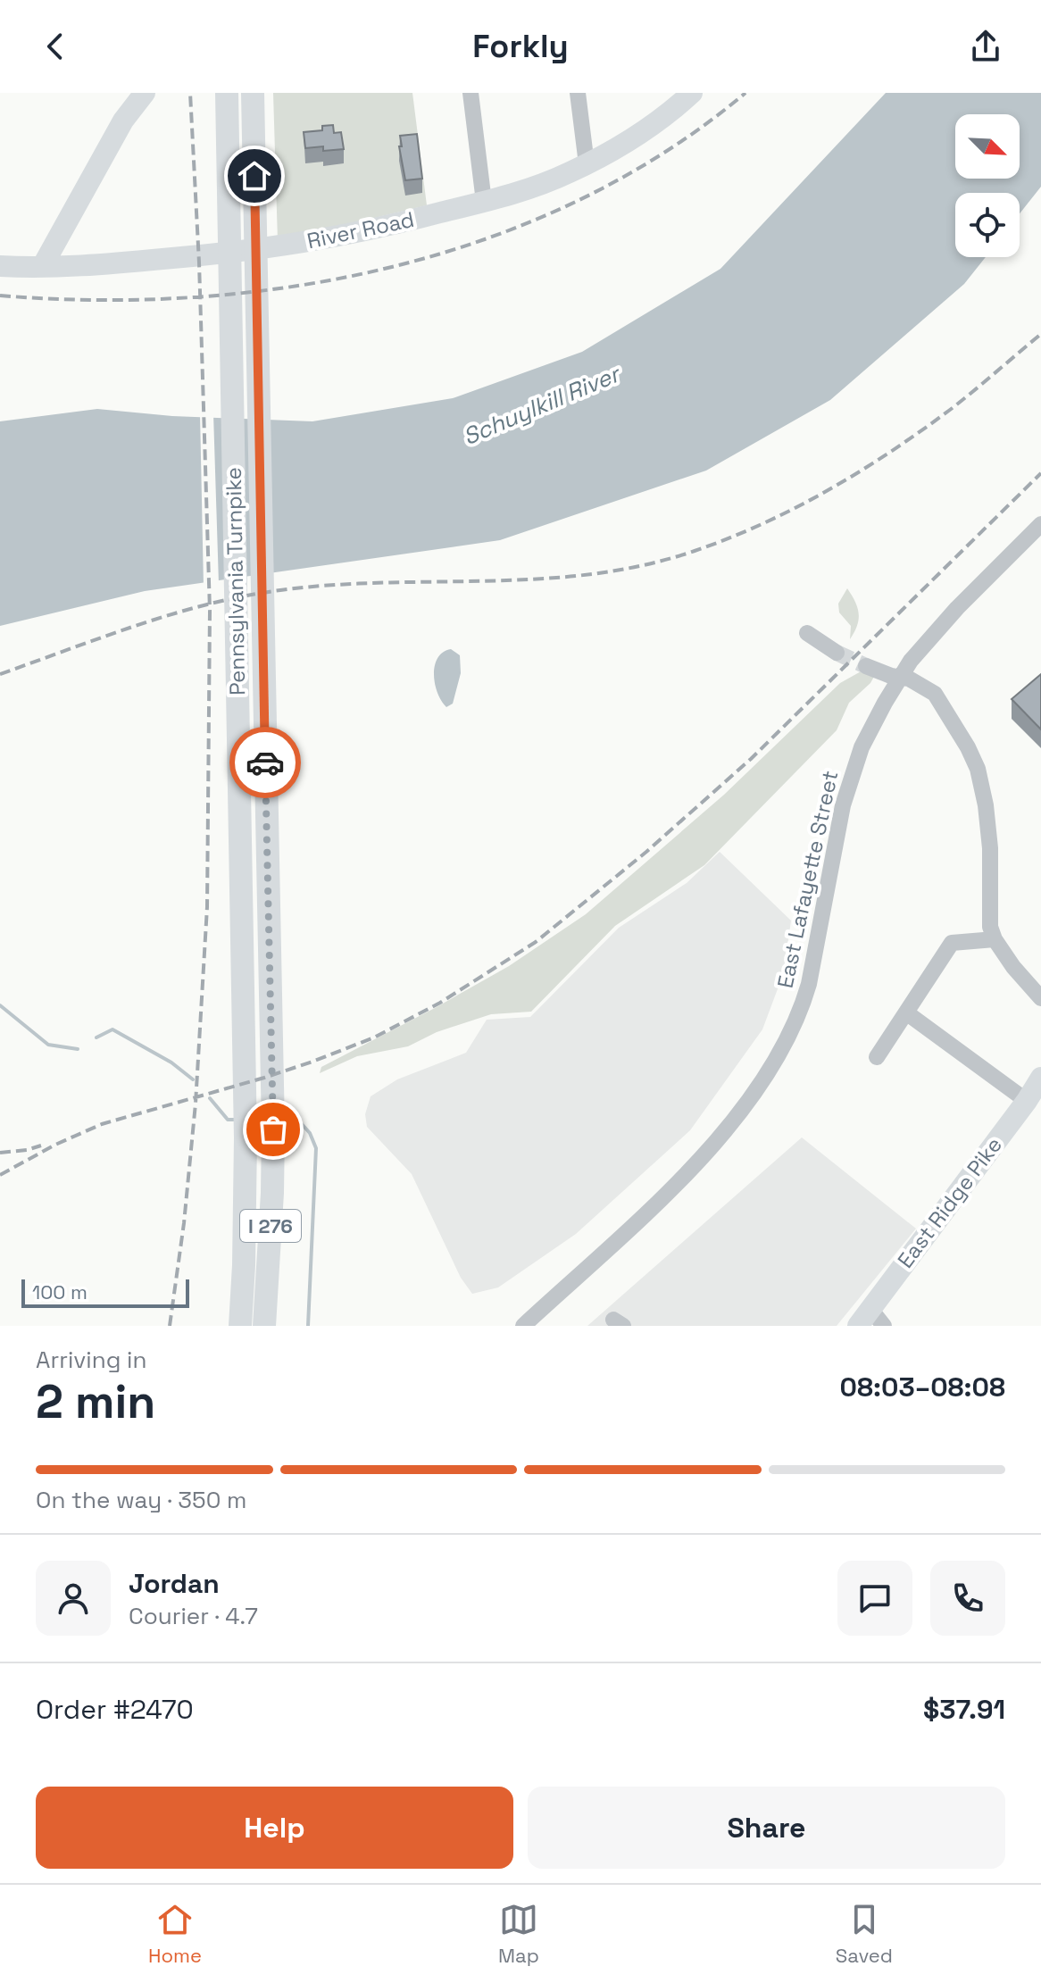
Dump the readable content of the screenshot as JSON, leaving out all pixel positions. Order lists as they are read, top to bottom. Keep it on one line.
{"streets":{"highway":["Pennsylvania Turnpike","I 276"],"main road":["River Road","East Ridge Pike"],"street":["East Lafayette Street"]},"water":["Schuylkill River"],"scale_bar":"100 m","north":"bottom right","page":{"header":"Forkly","scale":"100 m","heading":["2 min","Arriving in","08:03–08:08"],"panel":["Jordan","Courier · 4.7","Order #2470","$37.91"],"bar":"On the way · 350 m","buttons":["Help","Share"],"tabs":["Home","Map","Saved"]}}
